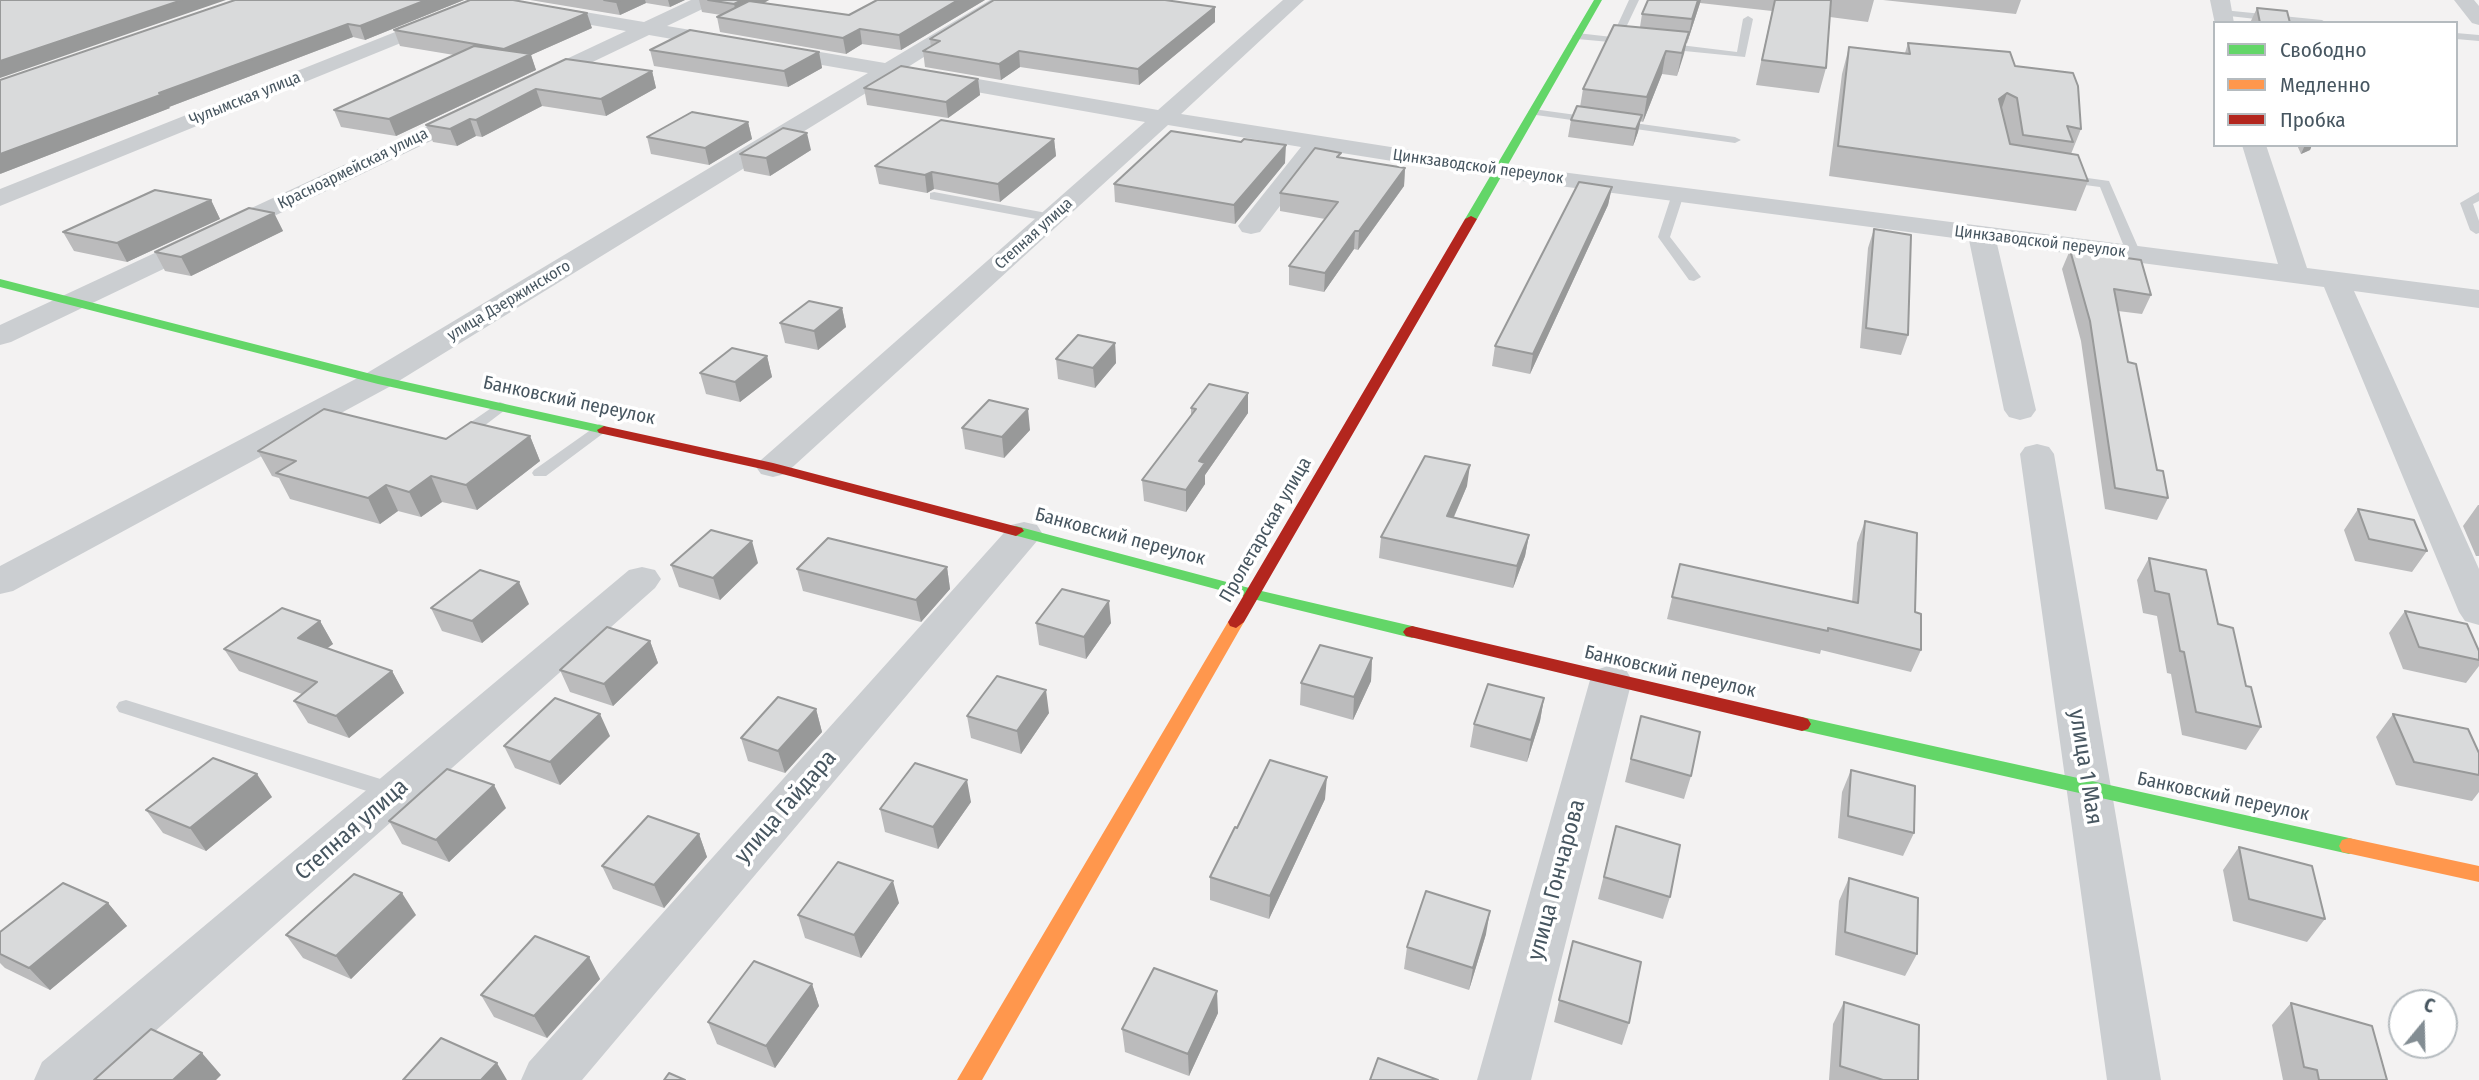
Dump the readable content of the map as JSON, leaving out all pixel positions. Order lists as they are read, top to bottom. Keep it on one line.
{"streets":{"street":["Чулымская улица","Цинкзаводской переулок","Красноармейская улица","Степная улица","улица Дзержинского","Банковский переулок","Пролетарская улица","улица 1 Мая","улица Гайдара","улица Гончарова"]},"crossings":[["Чулымская улица","Цинкзаводской переулок"],["Цинкзаводской переулок","Красноармейская улица"],["Цинкзаводской переулок","Степная улица"],["Цинкзаводской переулок","улица Дзержинского"],["Цинкзаводской переулок","Пролетарская улица"],["Красноармейская улица","Банковский переулок"],["Степная улица","Банковский переулок"],["улица Дзержинского","Банковский переулок"],["Банковский переулок","Пролетарская улица"],["Банковский переулок","улица 1 Мая"],["Банковский переулок","улица Гайдара"],["Банковский переулок","улица Гончарова"]],"legend":["Свободно","Медленно","Пробка"],"north":"top"}
